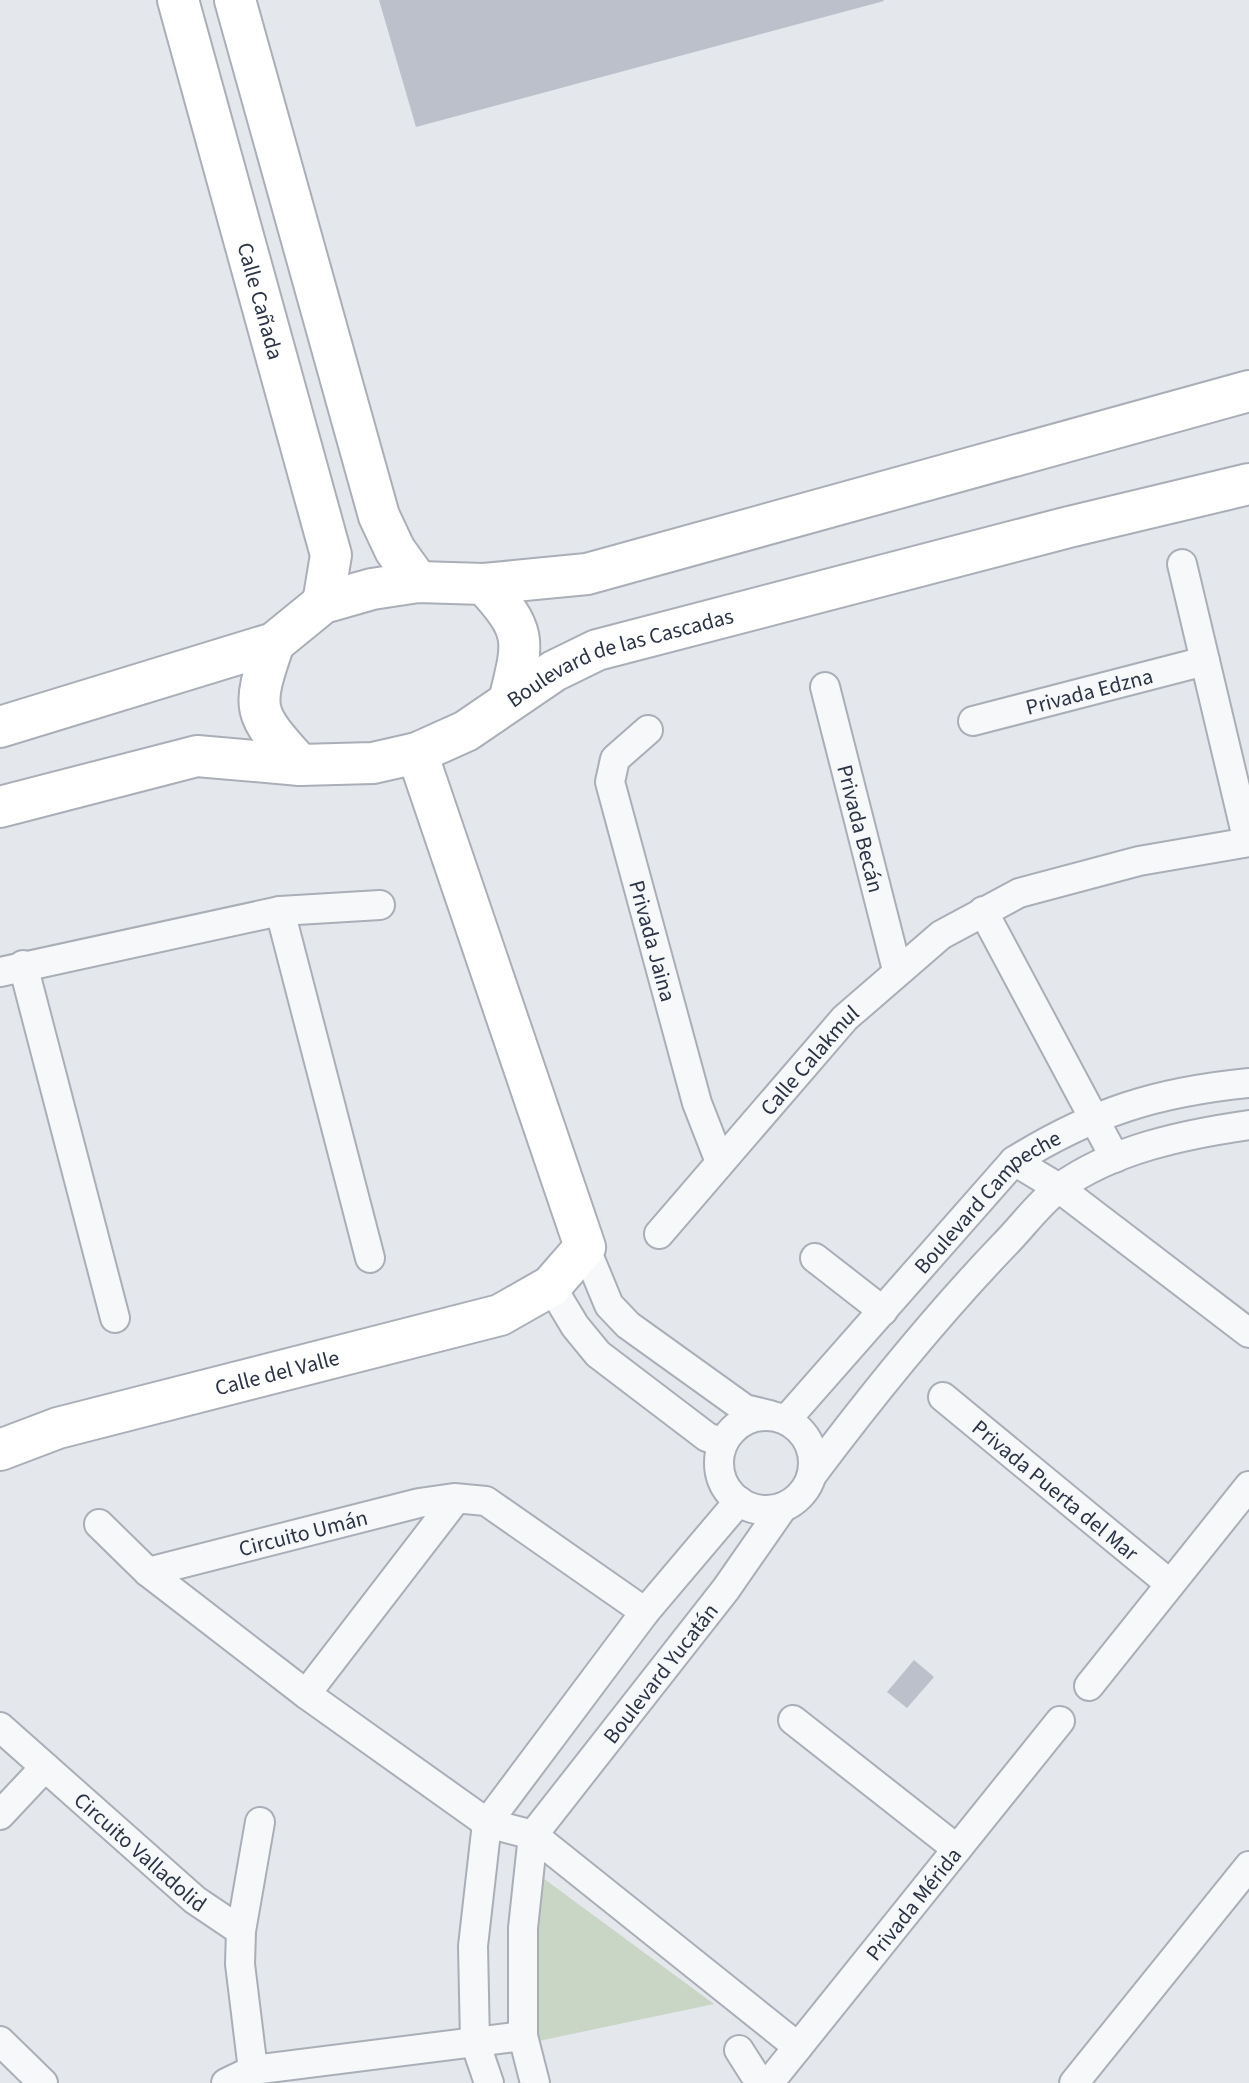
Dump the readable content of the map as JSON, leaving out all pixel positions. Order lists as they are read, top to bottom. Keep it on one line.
{"streets":{"main road":["Calle Cañada","Boulevard de las Cascadas","Calle del Valle"],"street":["Privada Edzna","Privada Becán","Privada Jaina","Calle Calakmul","Boulevard Campeche","Privada Puerta del Mar","Circuito Umán","Boulevard Yucatán","Circuito Valladolid","Privada Mérida"]},"crossings":[["Calle Cañada","Boulevard de las Cascadas"],["Privada Becán","Calle Calakmul"],["Privada Jaina","Calle Calakmul"],["Boulevard Campeche","Boulevard Yucatán"]]}
